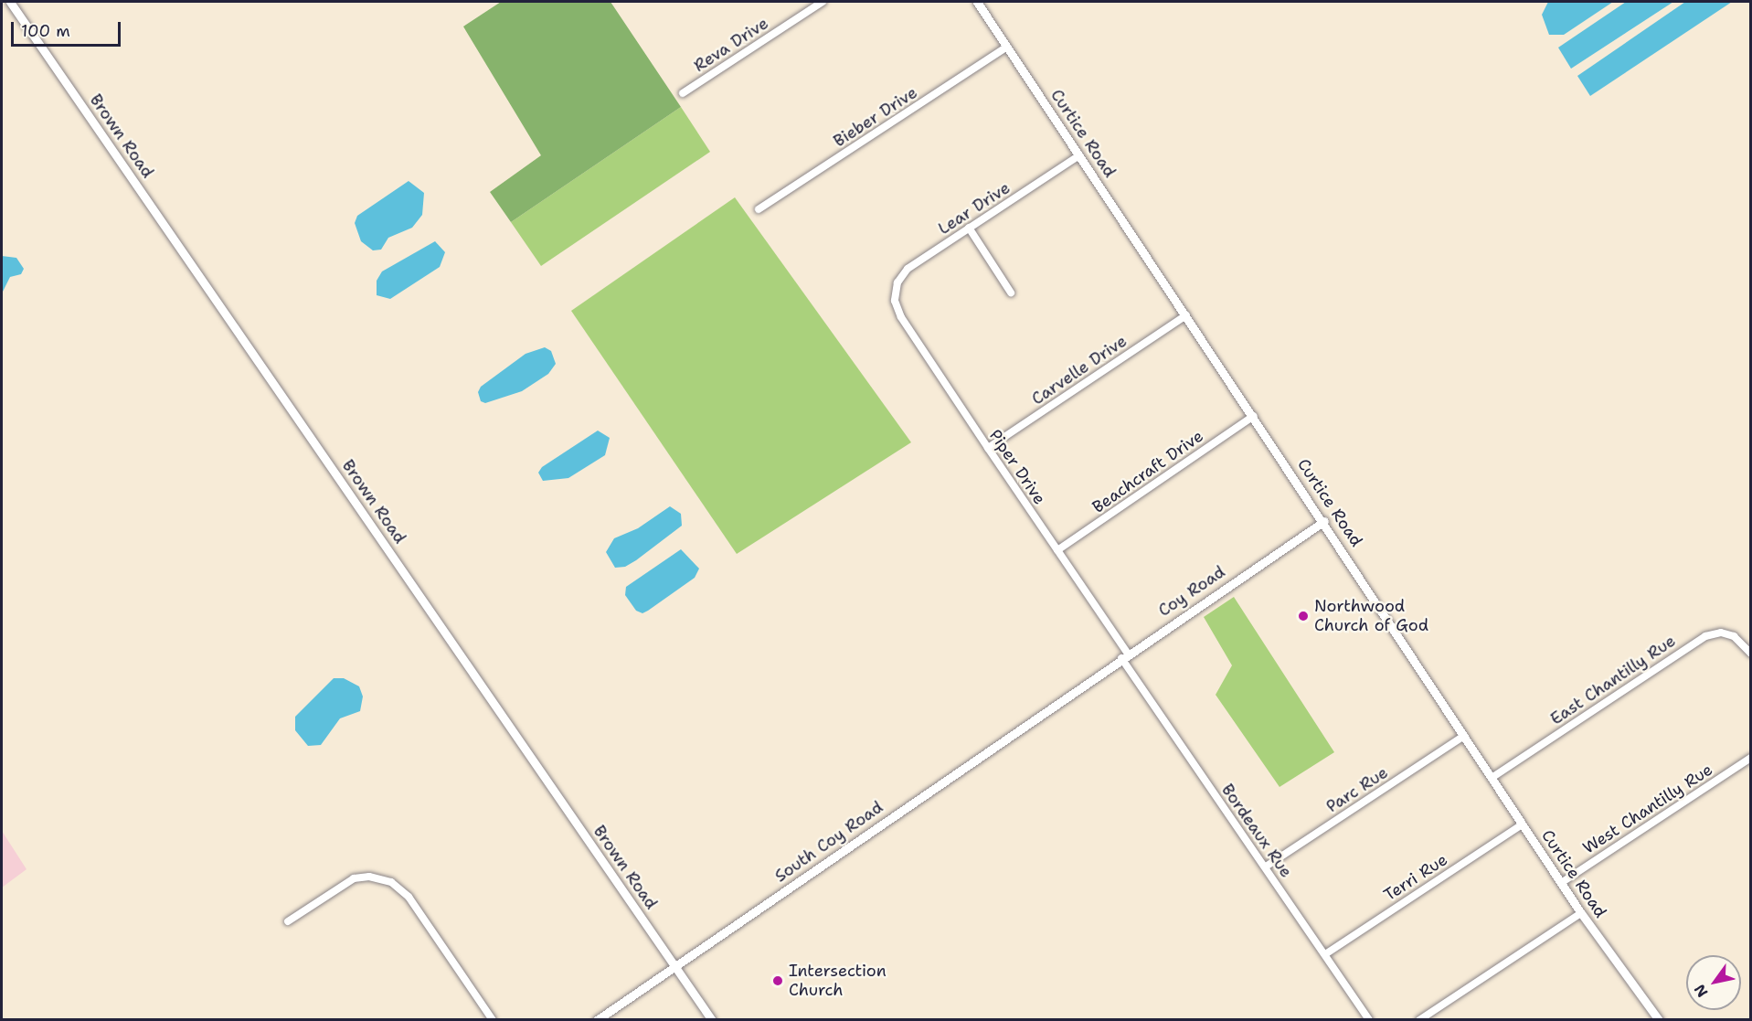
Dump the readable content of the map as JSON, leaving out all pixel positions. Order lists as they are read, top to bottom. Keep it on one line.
{"streets":{"street":["Reva Drive","Bieber Drive","Curtice Road","Brown Road","Lear Drive","Carvelle Drive","Piper Drive","Beachcraft Drive","Coy Road","East Chantilly Rue","Parc Rue","West Chantilly Rue","Bordeaux Rue","South Coy Road","Terri Rue"]},"crossings":[["Bieber Drive","Curtice Road"],["Curtice Road","Lear Drive"],["Curtice Road","Carvelle Drive"],["Curtice Road","Beachcraft Drive"],["Curtice Road","Coy Road"],["Curtice Road","East Chantilly Rue"],["Curtice Road","Parc Rue"],["Curtice Road","West Chantilly Rue"],["Curtice Road","Terri Rue"],["Brown Road","South Coy Road"],["Lear Drive","Piper Drive"],["Carvelle Drive","Piper Drive"],["Piper Drive","Beachcraft Drive"],["Piper Drive","Coy Road"],["Piper Drive","Bordeaux Rue"],["Coy Road","Bordeaux Rue"],["Coy Road","South Coy Road"],["Parc Rue","Bordeaux Rue"],["Bordeaux Rue","Terri Rue"]],"places":["Northwood Church of God","Intersection Church"],"scale_bar":"100 m","north":"bottom left"}
